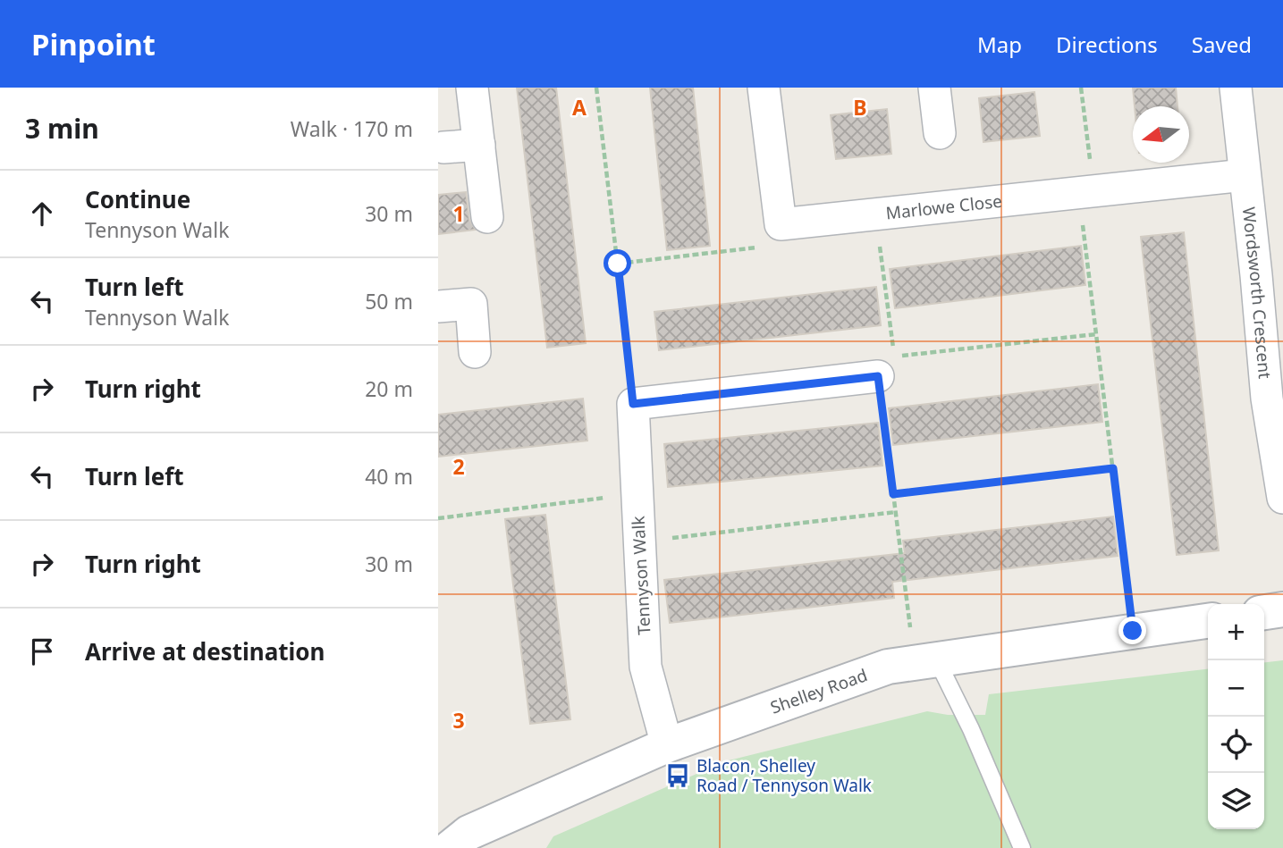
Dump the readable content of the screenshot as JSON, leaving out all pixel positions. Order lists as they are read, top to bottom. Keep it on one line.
{"streets":{"street":["Marlowe Close","Wordsworth Crescent","Tennyson Walk","Shelley Road"]},"crossings":[["Marlowe Close","Wordsworth Crescent"],["Tennyson Walk","Shelley Road"]],"places":{"bus stop":["Blacon, Shelley Road / Tennyson Walk"]},"north":"left","page":{"header":"Pinpoint","nav":["Map","Directions","Saved"],"heading":["3 min","Walk · 170 m"],"list":[["Continue","Tennyson Walk","30 m"],["Turn left","Tennyson Walk","50 m"],["Turn right","20 m"],["Turn left","40 m"],["Turn right","30 m"],"Arrive at destination"],"map_buttons":["+","−"]},"grid":{"columns":["A","B"],"rows":["1","2","3"]}}
